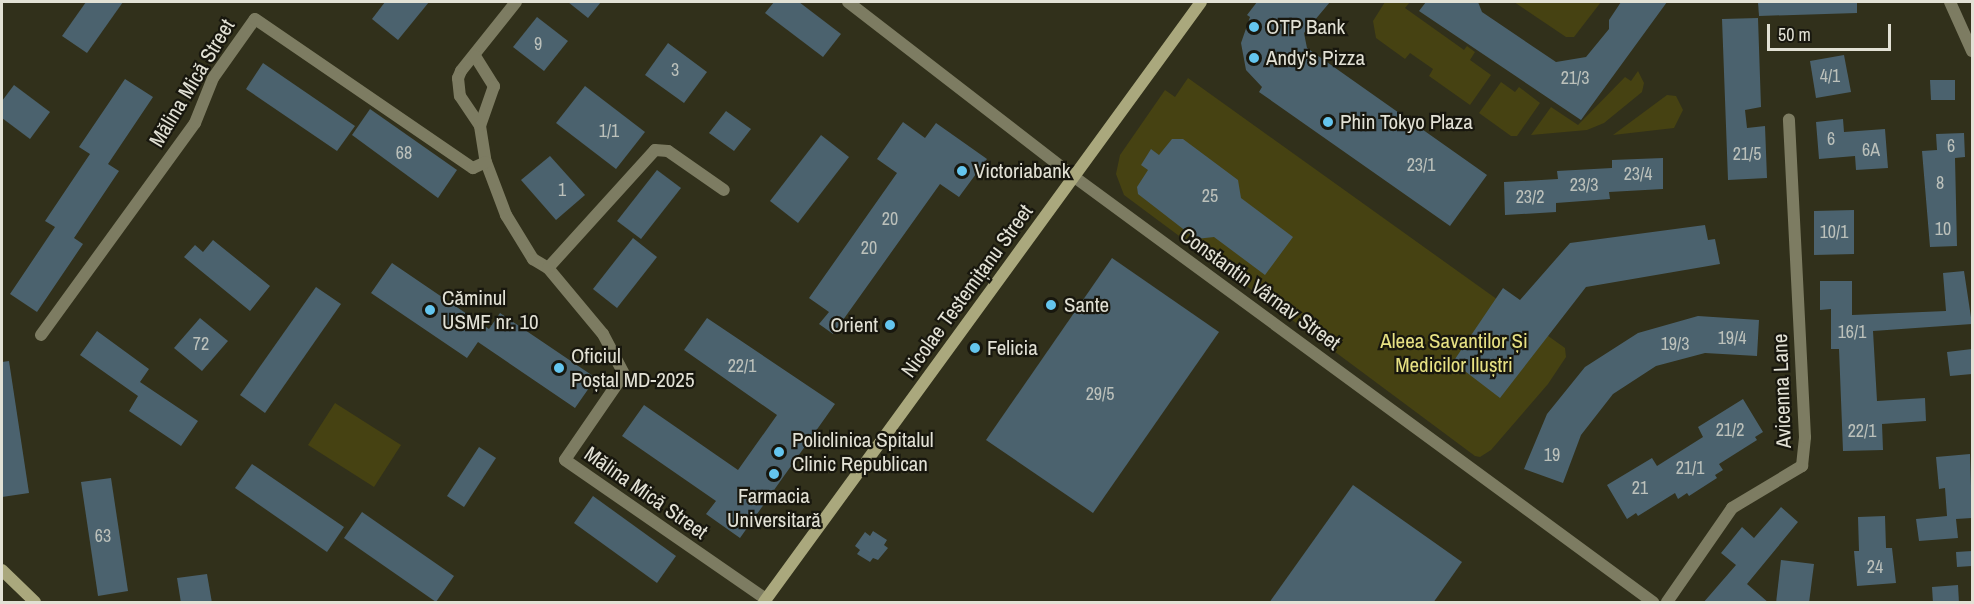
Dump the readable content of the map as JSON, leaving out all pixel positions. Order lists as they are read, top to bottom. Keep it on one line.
{"streets":{"main road":["Nicolae Testemițanu Street"],"street":["Mălina Mică Street","Constantin Vârnav Street","Avicenna Lane"]},"crossings":[["Mălina Mică Street","Nicolae Testemițanu Street"],["Constantin Vârnav Street","Nicolae Testemițanu Street"]],"parks":["Aleea Savanților Și Medicilor Iluștri"],"places":["OTP Bank","Andy's Pizza","Phin Tokyo Plaza","Victoriabank","Sante","Căminul USMF nr. 10","Orient","Felicia","Oficiul Poștal MD-2025","Policlinica Spitalul Clinic Republican","Farmacia Universitară"],"house_numbers":["9","3","4/1","21/3","1/1","6","6","6A","68","21/5","23/1","23/4","8","23/3","1","25","23/2","20","10","10/1","20","16/1","19/4","72","19/3","22/1","29/5","21/2","22/1","19","21/1","21","63","24"],"scale_bar":"50 m"}
